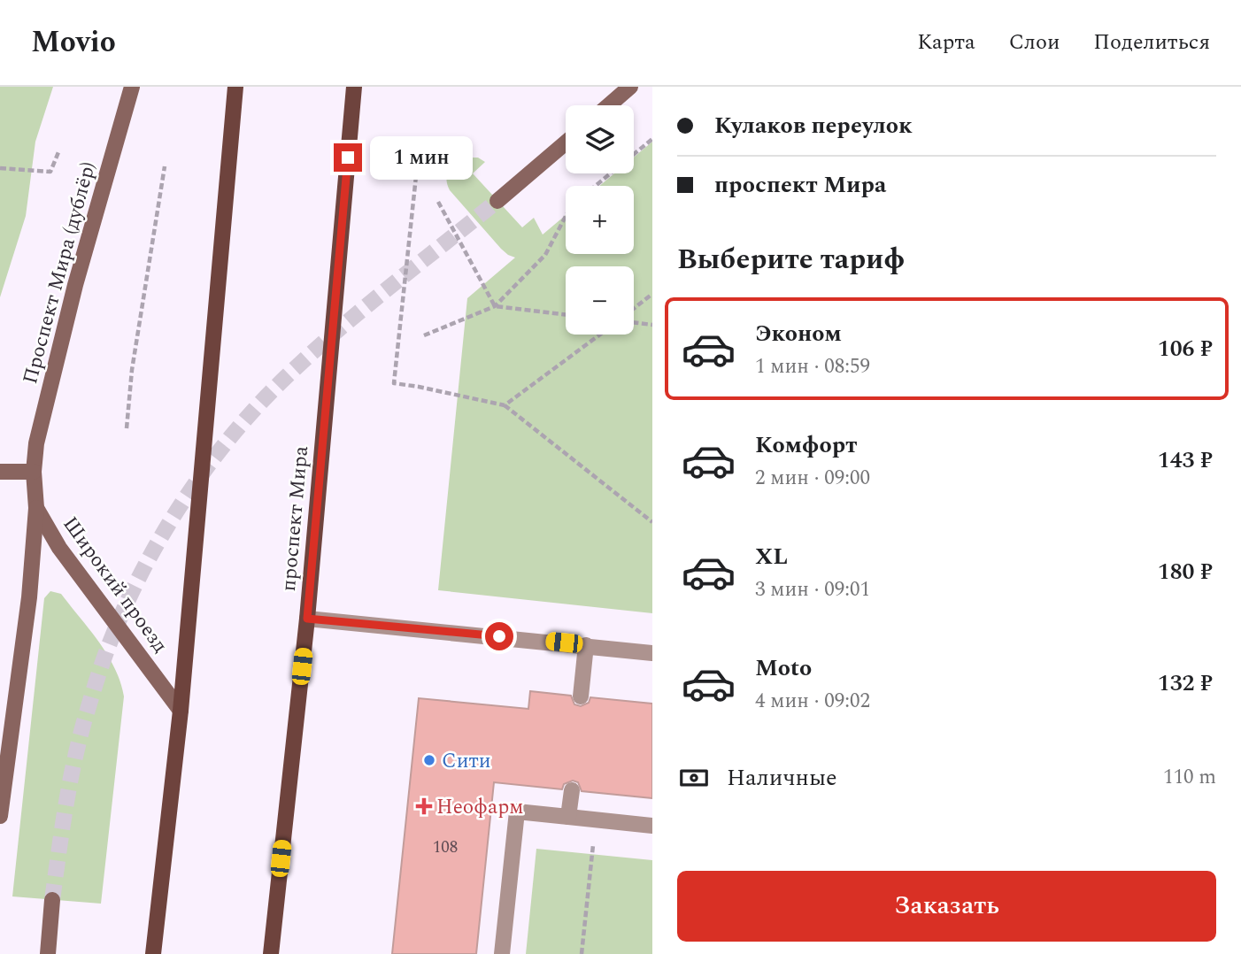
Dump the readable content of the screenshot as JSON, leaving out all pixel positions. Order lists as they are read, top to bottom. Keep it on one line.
{"streets":{"main road":["проспект Мира"],"street":["Проспект Мира (дублёр)","Широкий проезд"]},"crossings":[["Проспект Мира (дублёр)","Широкий проезд"]],"places":{"other":["Сити"],"health":["Неофарм"]},"house_numbers":["108"],"page":{"header":"Movio","nav":["Карта","Слои","Поделиться"],"banner":["Кулаков переулок","проспект Мира"],"map_buttons":["+","−"],"bubble":"1 мин","heading":"Выберите тариф","list":[{"name":"Эконом","note":"1 мин · 08:59","value":"106 ₽"},{"name":"Комфорт","note":"2 мин · 09:00","value":"143 ₽"},{"name":"XL","note":"3 мин · 09:01","value":"180 ₽"},{"name":"Moto","note":"4 мин · 09:02","value":"132 ₽"}],"pay":["Наличные","110 m"],"buttons":"Заказать"}}
